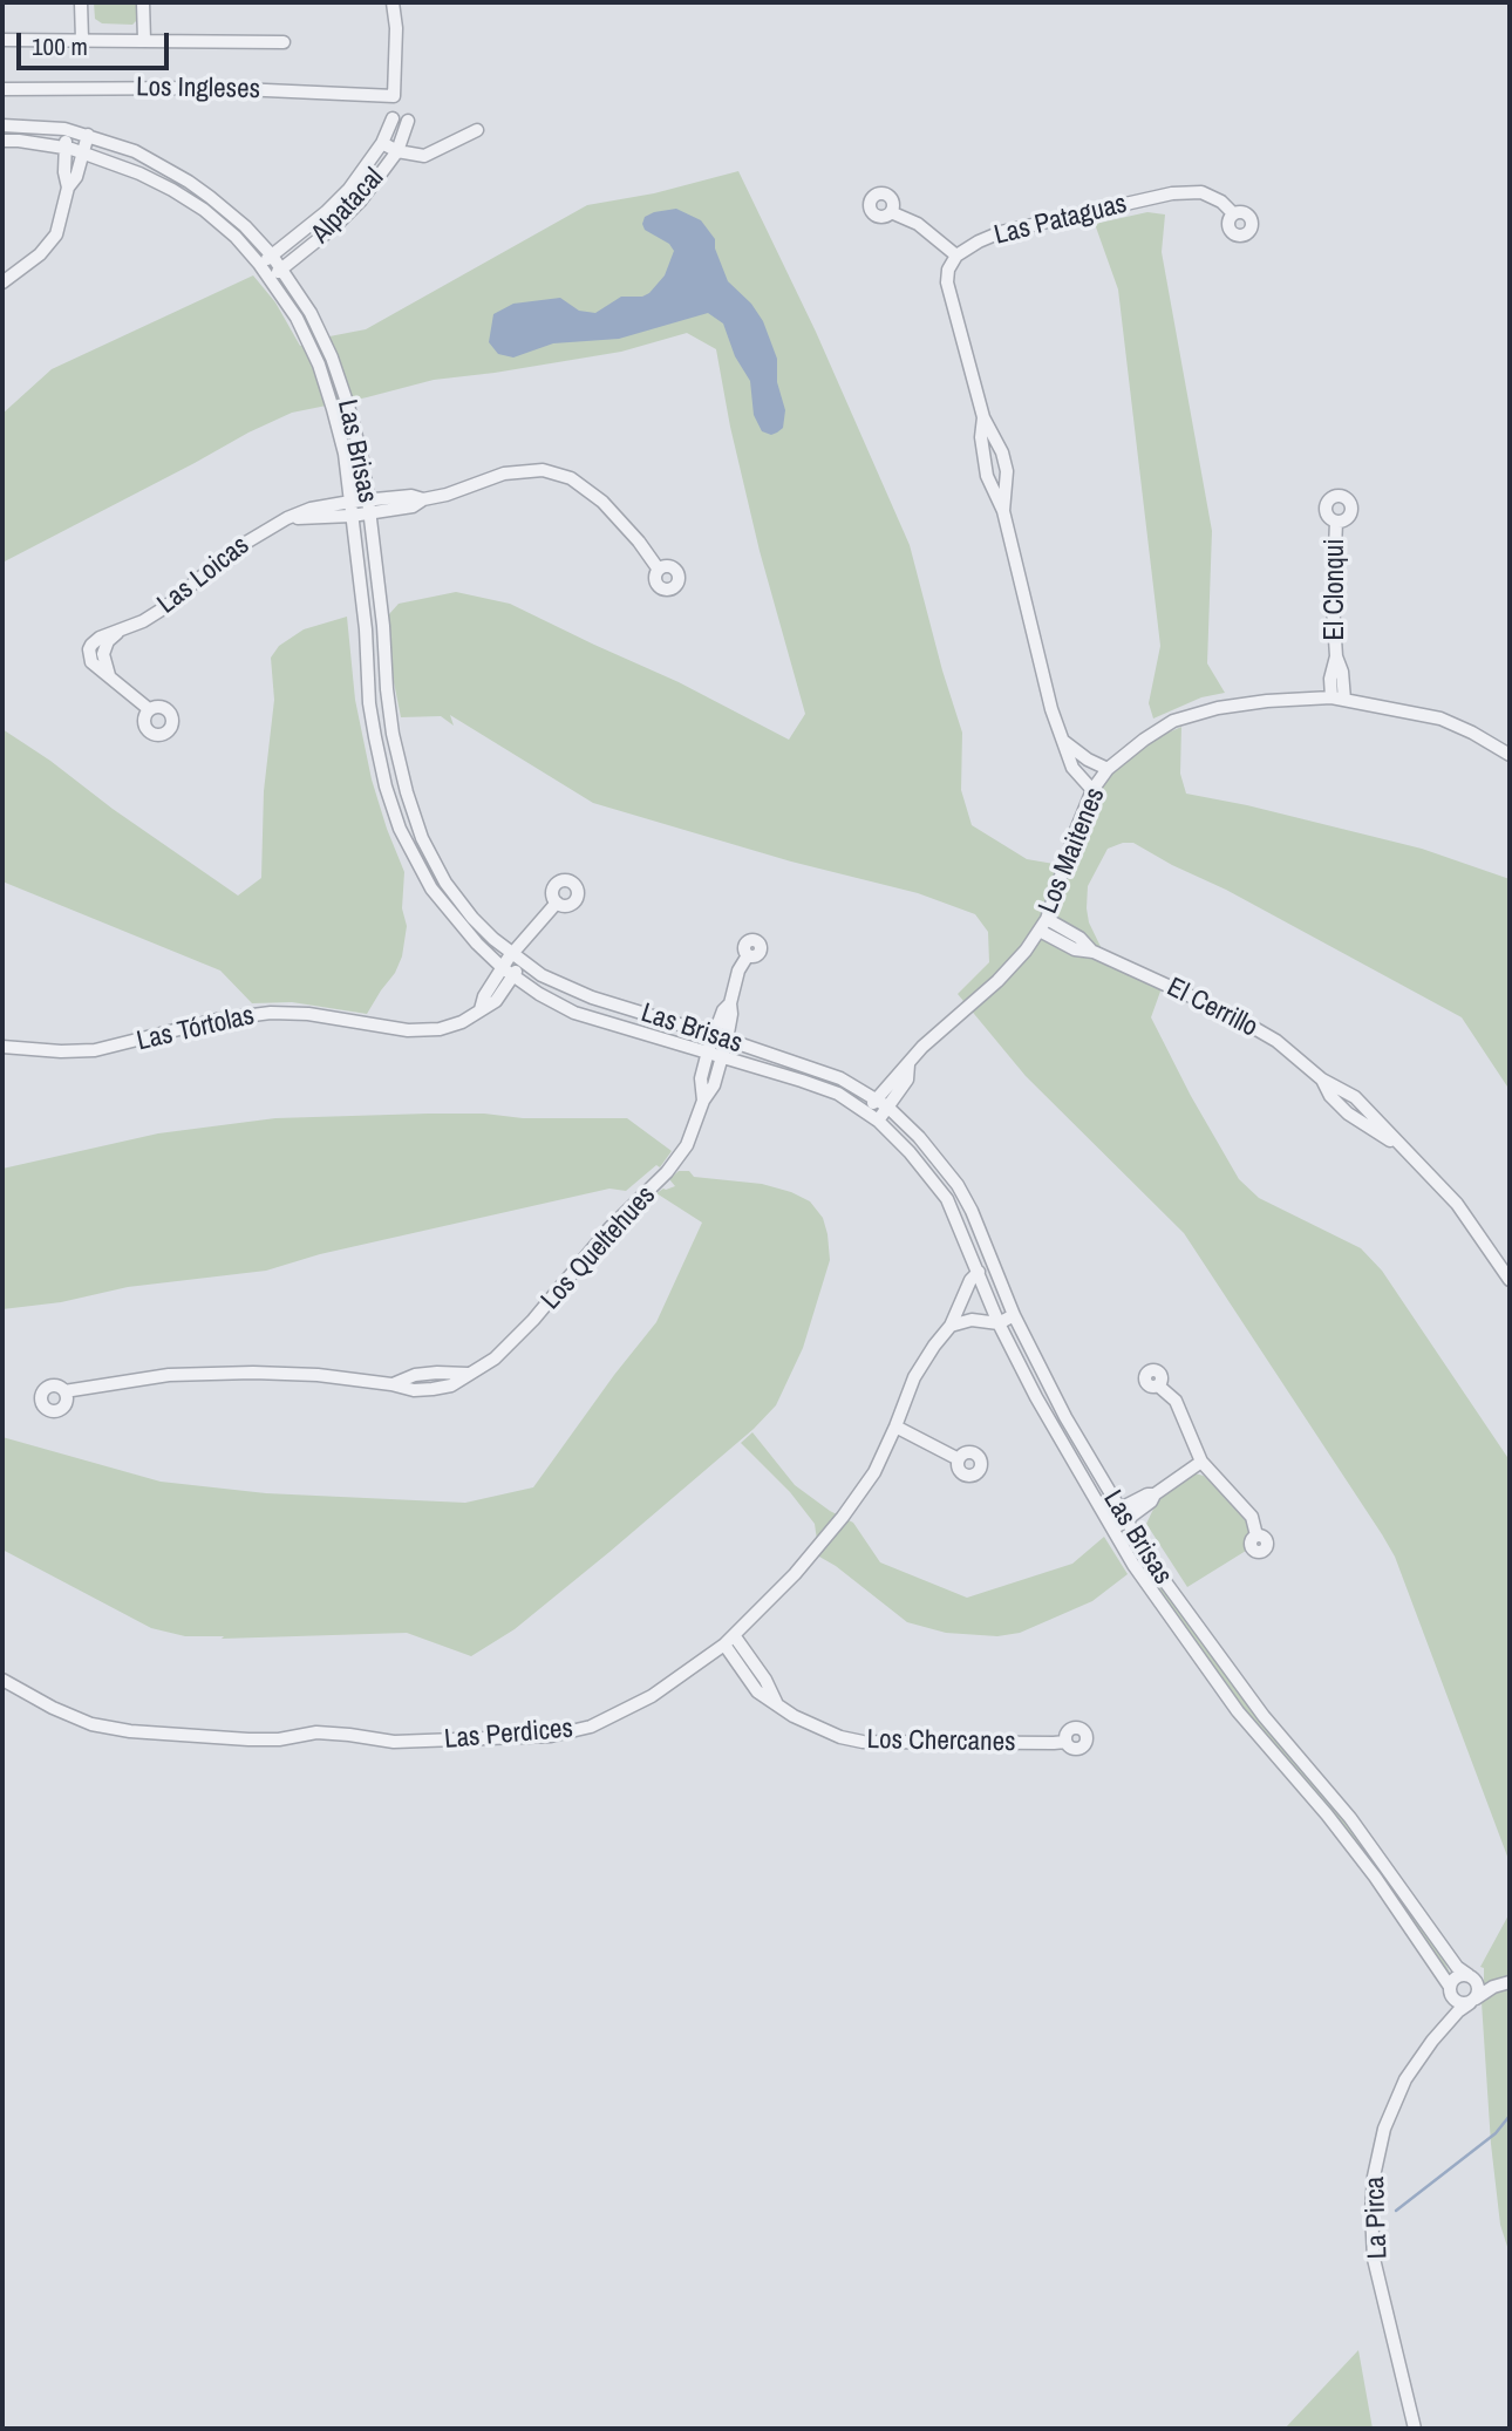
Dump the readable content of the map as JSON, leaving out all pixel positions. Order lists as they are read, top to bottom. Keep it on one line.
{"streets":{"street":["Los Ingleses","Alpatacal","Las Pataguas","Las Brisas","Las Loicas","El Clonqui","Los Maitenes","El Cerrillo","Las Tórtolas","Los Queltehues","Las Perdices","Los Chercanes","La Pirca"]},"crossings":[["Alpatacal","Las Brisas"],["Las Brisas","Las Loicas"],["Las Brisas","Los Maitenes"],["Las Brisas","Las Tórtolas"],["Las Brisas","Los Queltehues"],["Las Brisas","Las Perdices"],["Las Brisas","La Pirca"],["El Clonqui","Los Maitenes"],["Los Maitenes","El Cerrillo"],["Las Perdices","Los Chercanes"]],"scale_bar":"100 m"}
